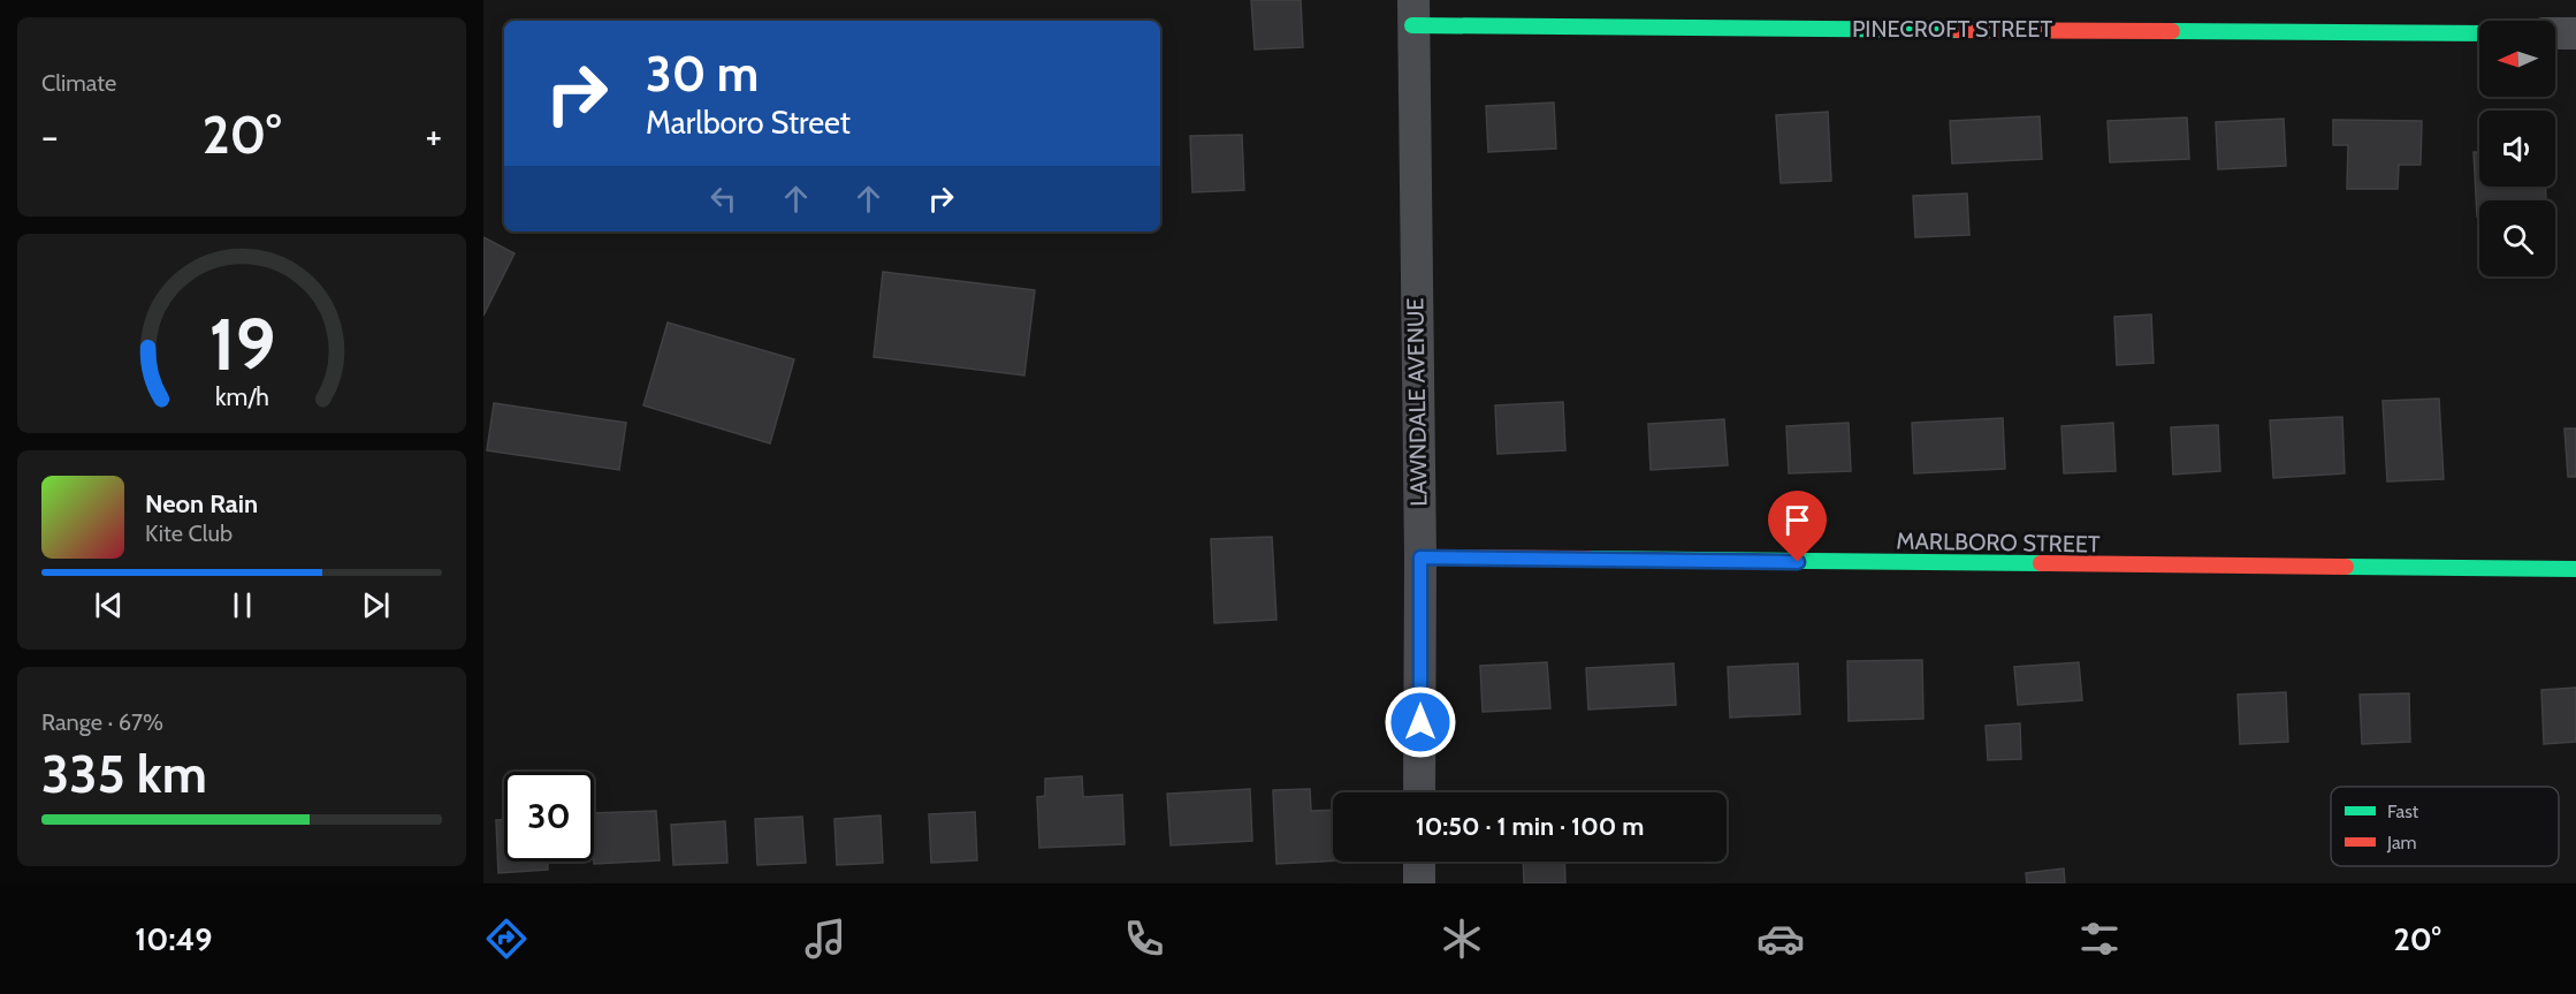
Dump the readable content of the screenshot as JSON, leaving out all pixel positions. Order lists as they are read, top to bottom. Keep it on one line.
{"streets":{"street":["PINECROFT STREET","LAWNDALE AVENUE","MARLBORO STREET"]},"crossings":[["PINECROFT STREET","LAWNDALE AVENUE"],["LAWNDALE AVENUE","MARLBORO STREET"]],"legend":["Fast","Jam"],"north":"left","page":{"tile":["Climate",["Range · 67%","335 km"]],"turn":["30 m","Marlboro Street"],"heat":["−","20°","+"],"song":["Neon Rain","Kite Club"],"limit":"30","trip":"10:50 · 1 min · 100 m","tabs":["10:49","20°"],"gauge":["19","km/h"]}}
